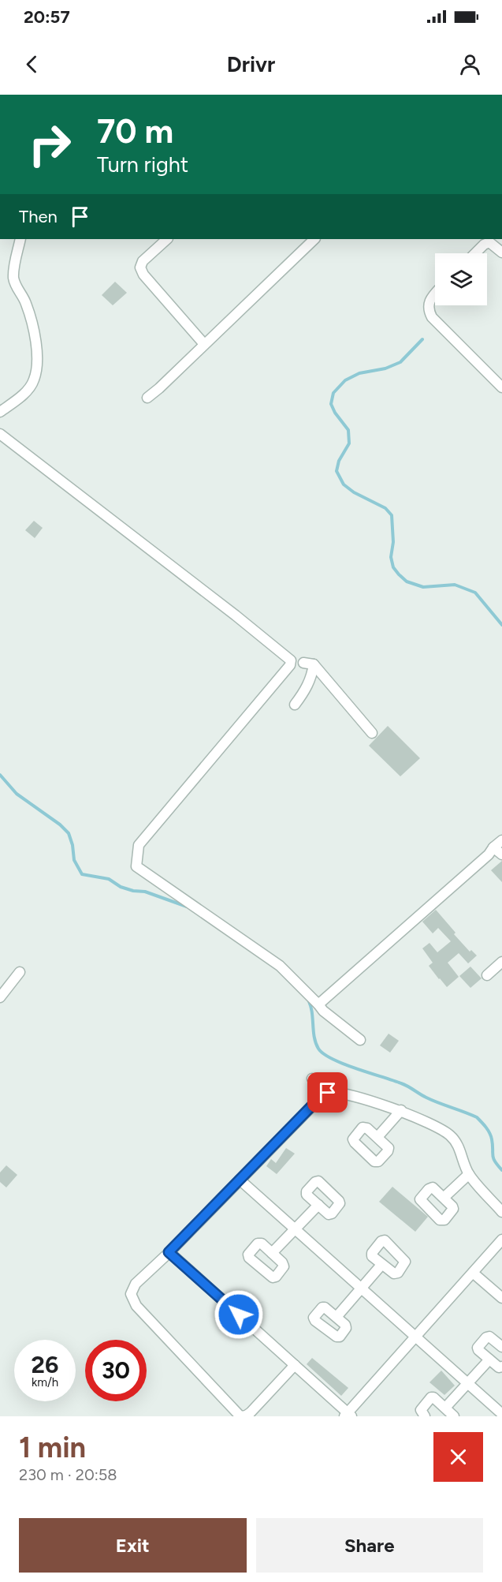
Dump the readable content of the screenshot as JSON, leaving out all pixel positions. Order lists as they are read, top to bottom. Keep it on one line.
{"page":{"status":"20:57","header":"Drivr","turn":["70 m","Turn right"],"then":"Then","speed":"26 km/h","limit":"30","heading":["1 min","230 m · 20:58"],"buttons":["Exit","Share"]}}
